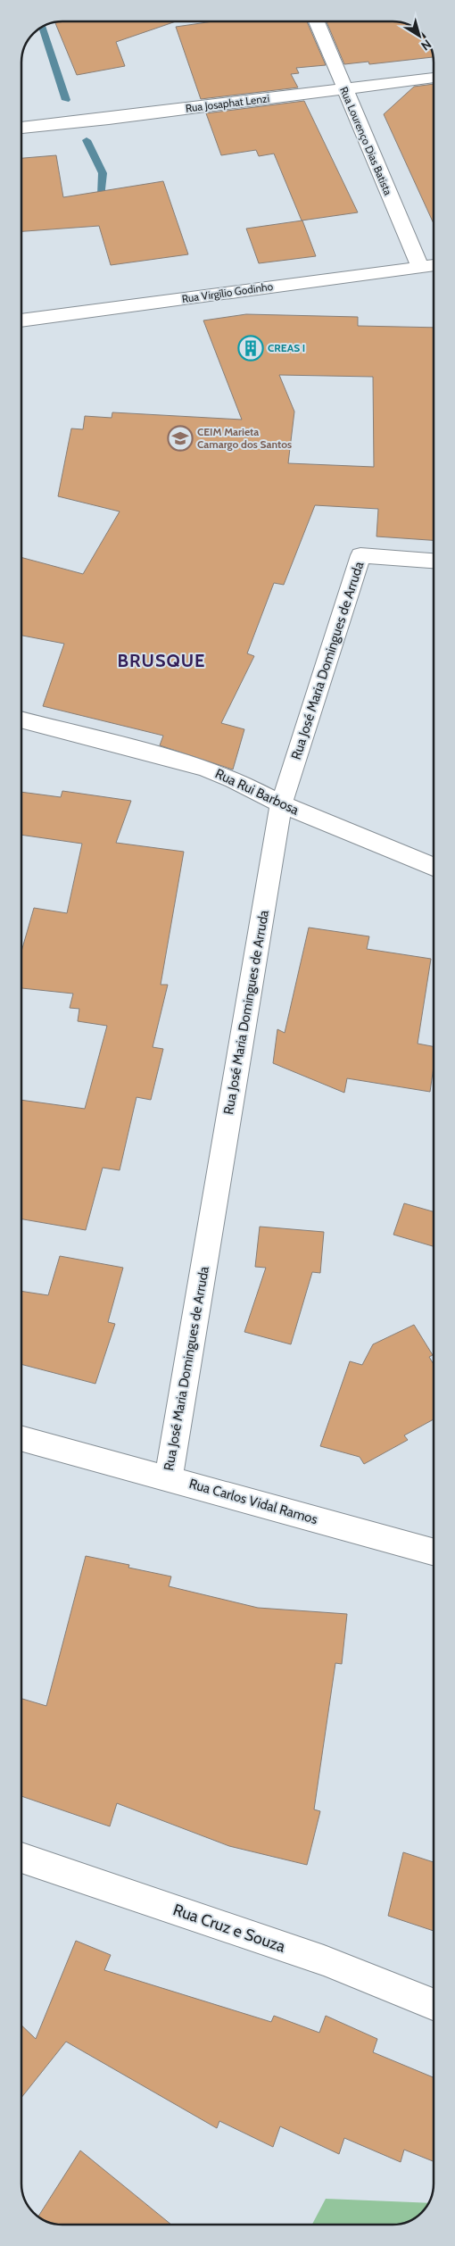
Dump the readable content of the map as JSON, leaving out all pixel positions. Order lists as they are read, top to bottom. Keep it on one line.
{"streets":{"street":["Rua Josaphat Lenzi","Rua Lourenço Dias Batista","Rua Virgílio Godinho","Rua José Maria Domingues de Arruda","Rua Rui Barbosa","Rua Carlos Vidal Ramos","Rua Cruz e Souza"]},"crossings":[["Rua Josaphat Lenzi","Rua Lourenço Dias Batista"],["Rua Lourenço Dias Batista","Rua Virgílio Godinho"],["Rua José Maria Domingues de Arruda","Rua Rui Barbosa"],["Rua José Maria Domingues de Arruda","Rua Carlos Vidal Ramos"]],"districts":["BRUSQUE"],"places":{"building":["CREAS I"],"school or university":["CEIM Marieta Camargo dos Santos"]},"north":"bottom right"}
